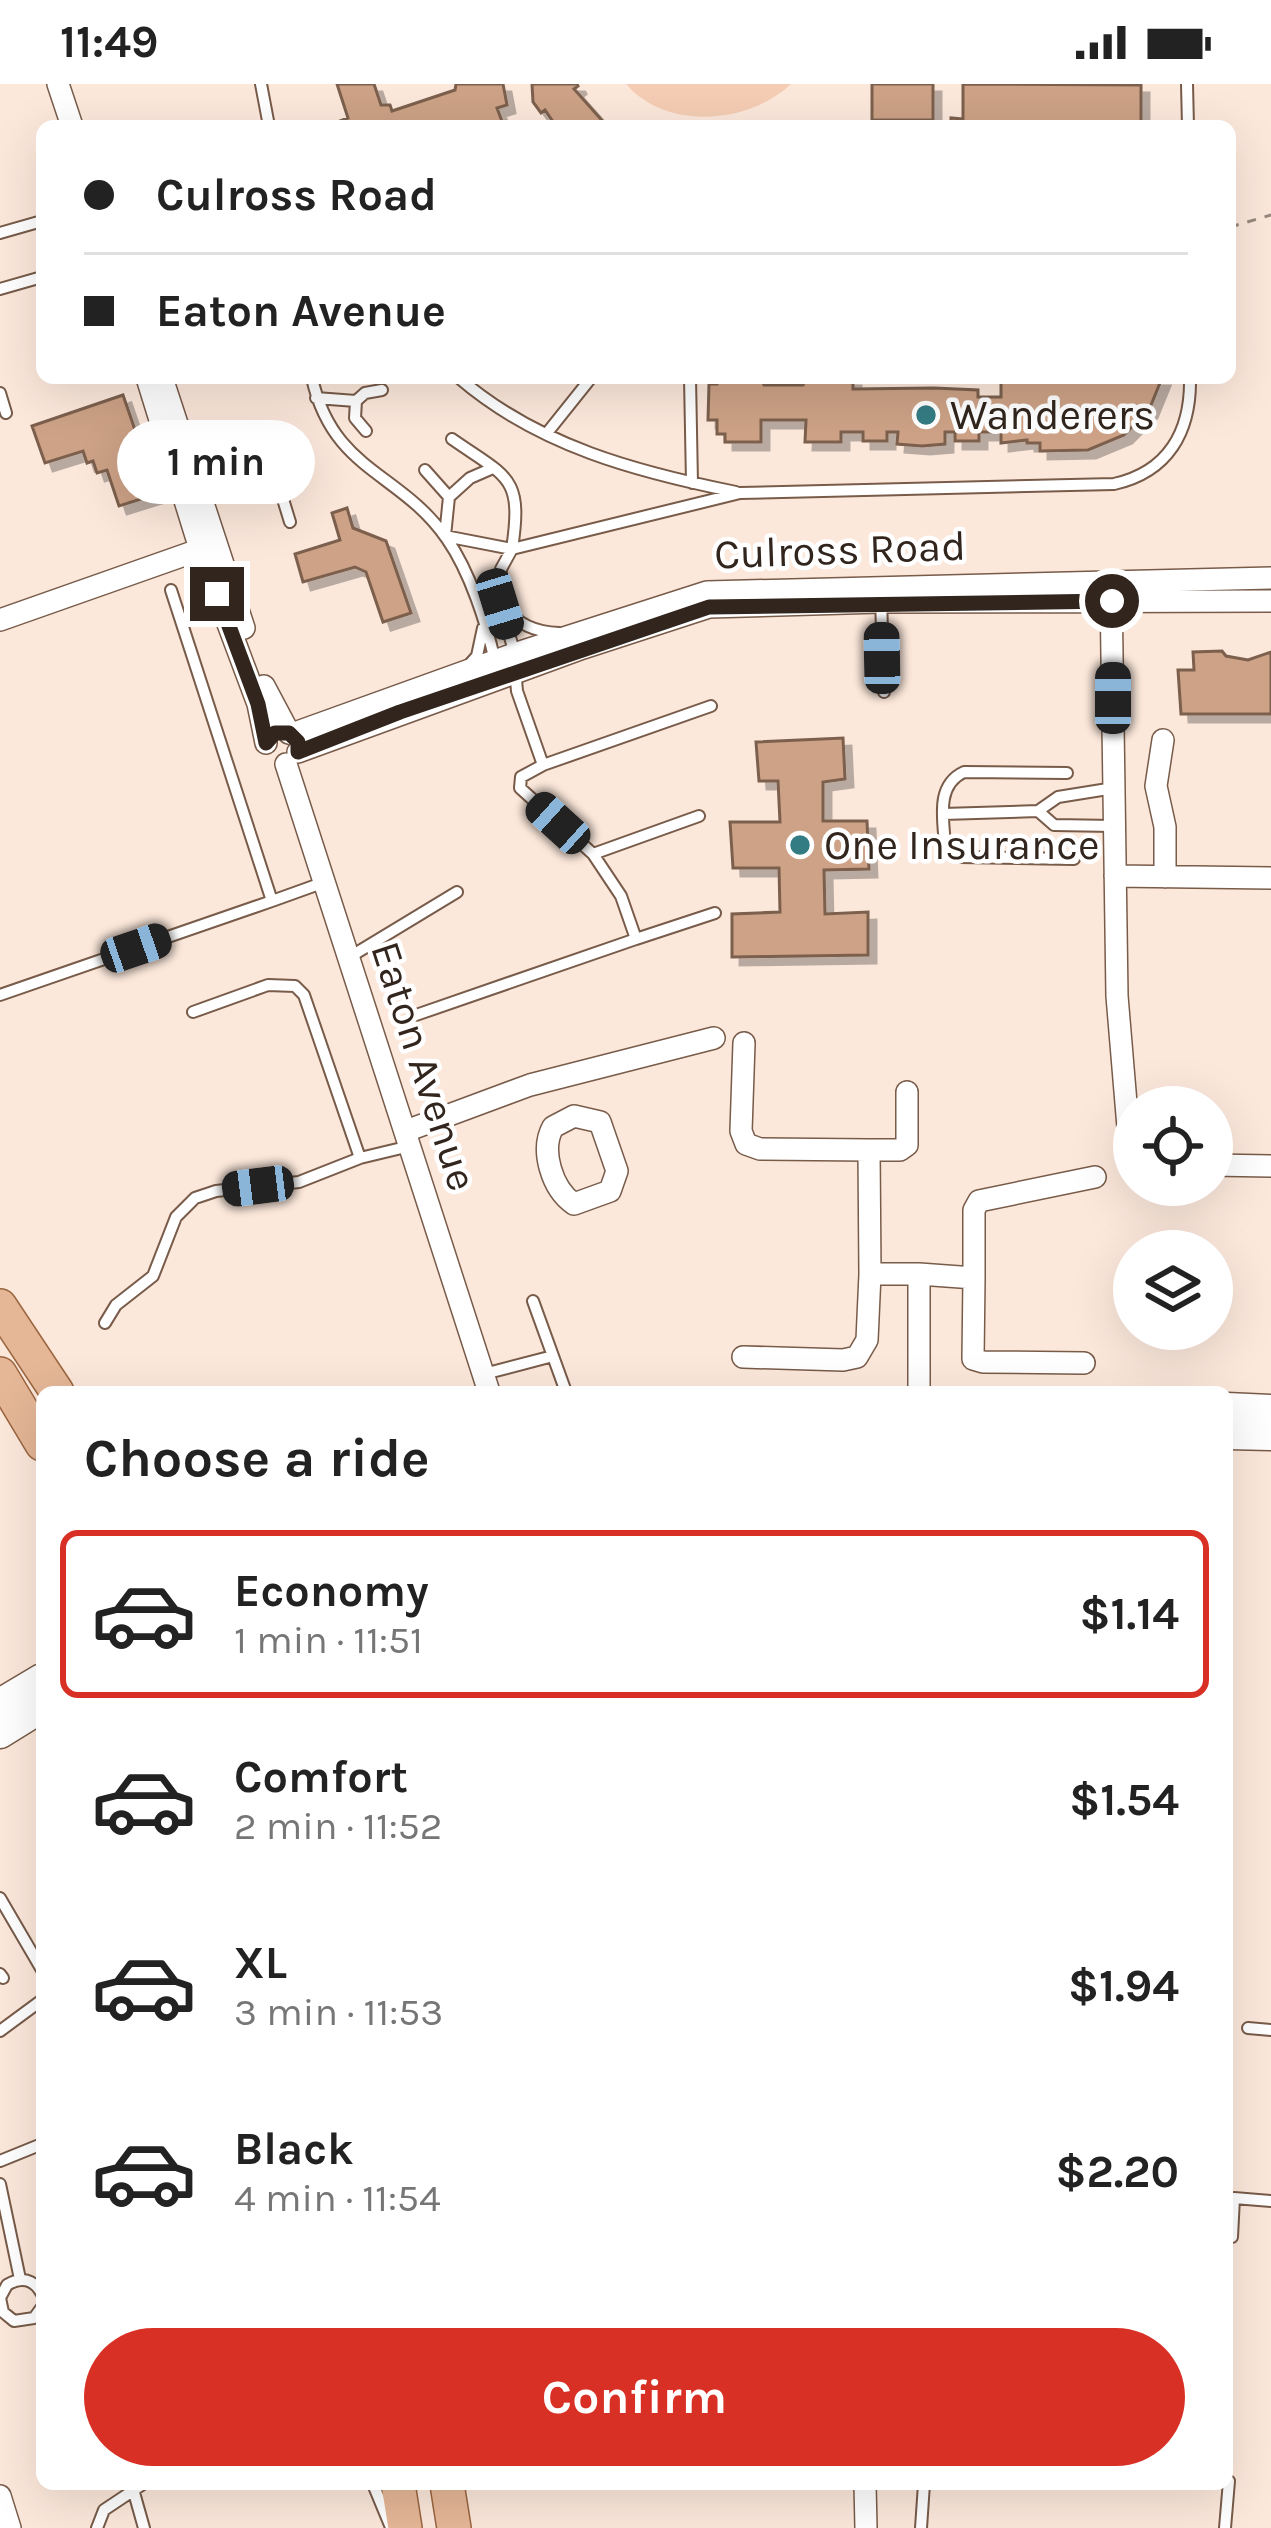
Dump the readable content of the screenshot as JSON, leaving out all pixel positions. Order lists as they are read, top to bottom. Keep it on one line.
{"streets":{"street":["Culross Road","Eaton Avenue"]},"crossings":[["Culross Road","Eaton Avenue"]],"places":["Wanderers","One Insurance"],"page":{"status":"11:49","banner":["Culross Road","Eaton Avenue"],"bubble":"1 min","heading":"Choose a ride","list":[{"name":"Economy","note":"1 min · 11:51","value":"$1.14"},{"name":"Comfort","note":"2 min · 11:52","value":"$1.54"},{"name":"XL","note":"3 min · 11:53","value":"$1.94"},{"name":"Black","note":"4 min · 11:54","value":"$2.20"}],"buttons":"Confirm"}}
